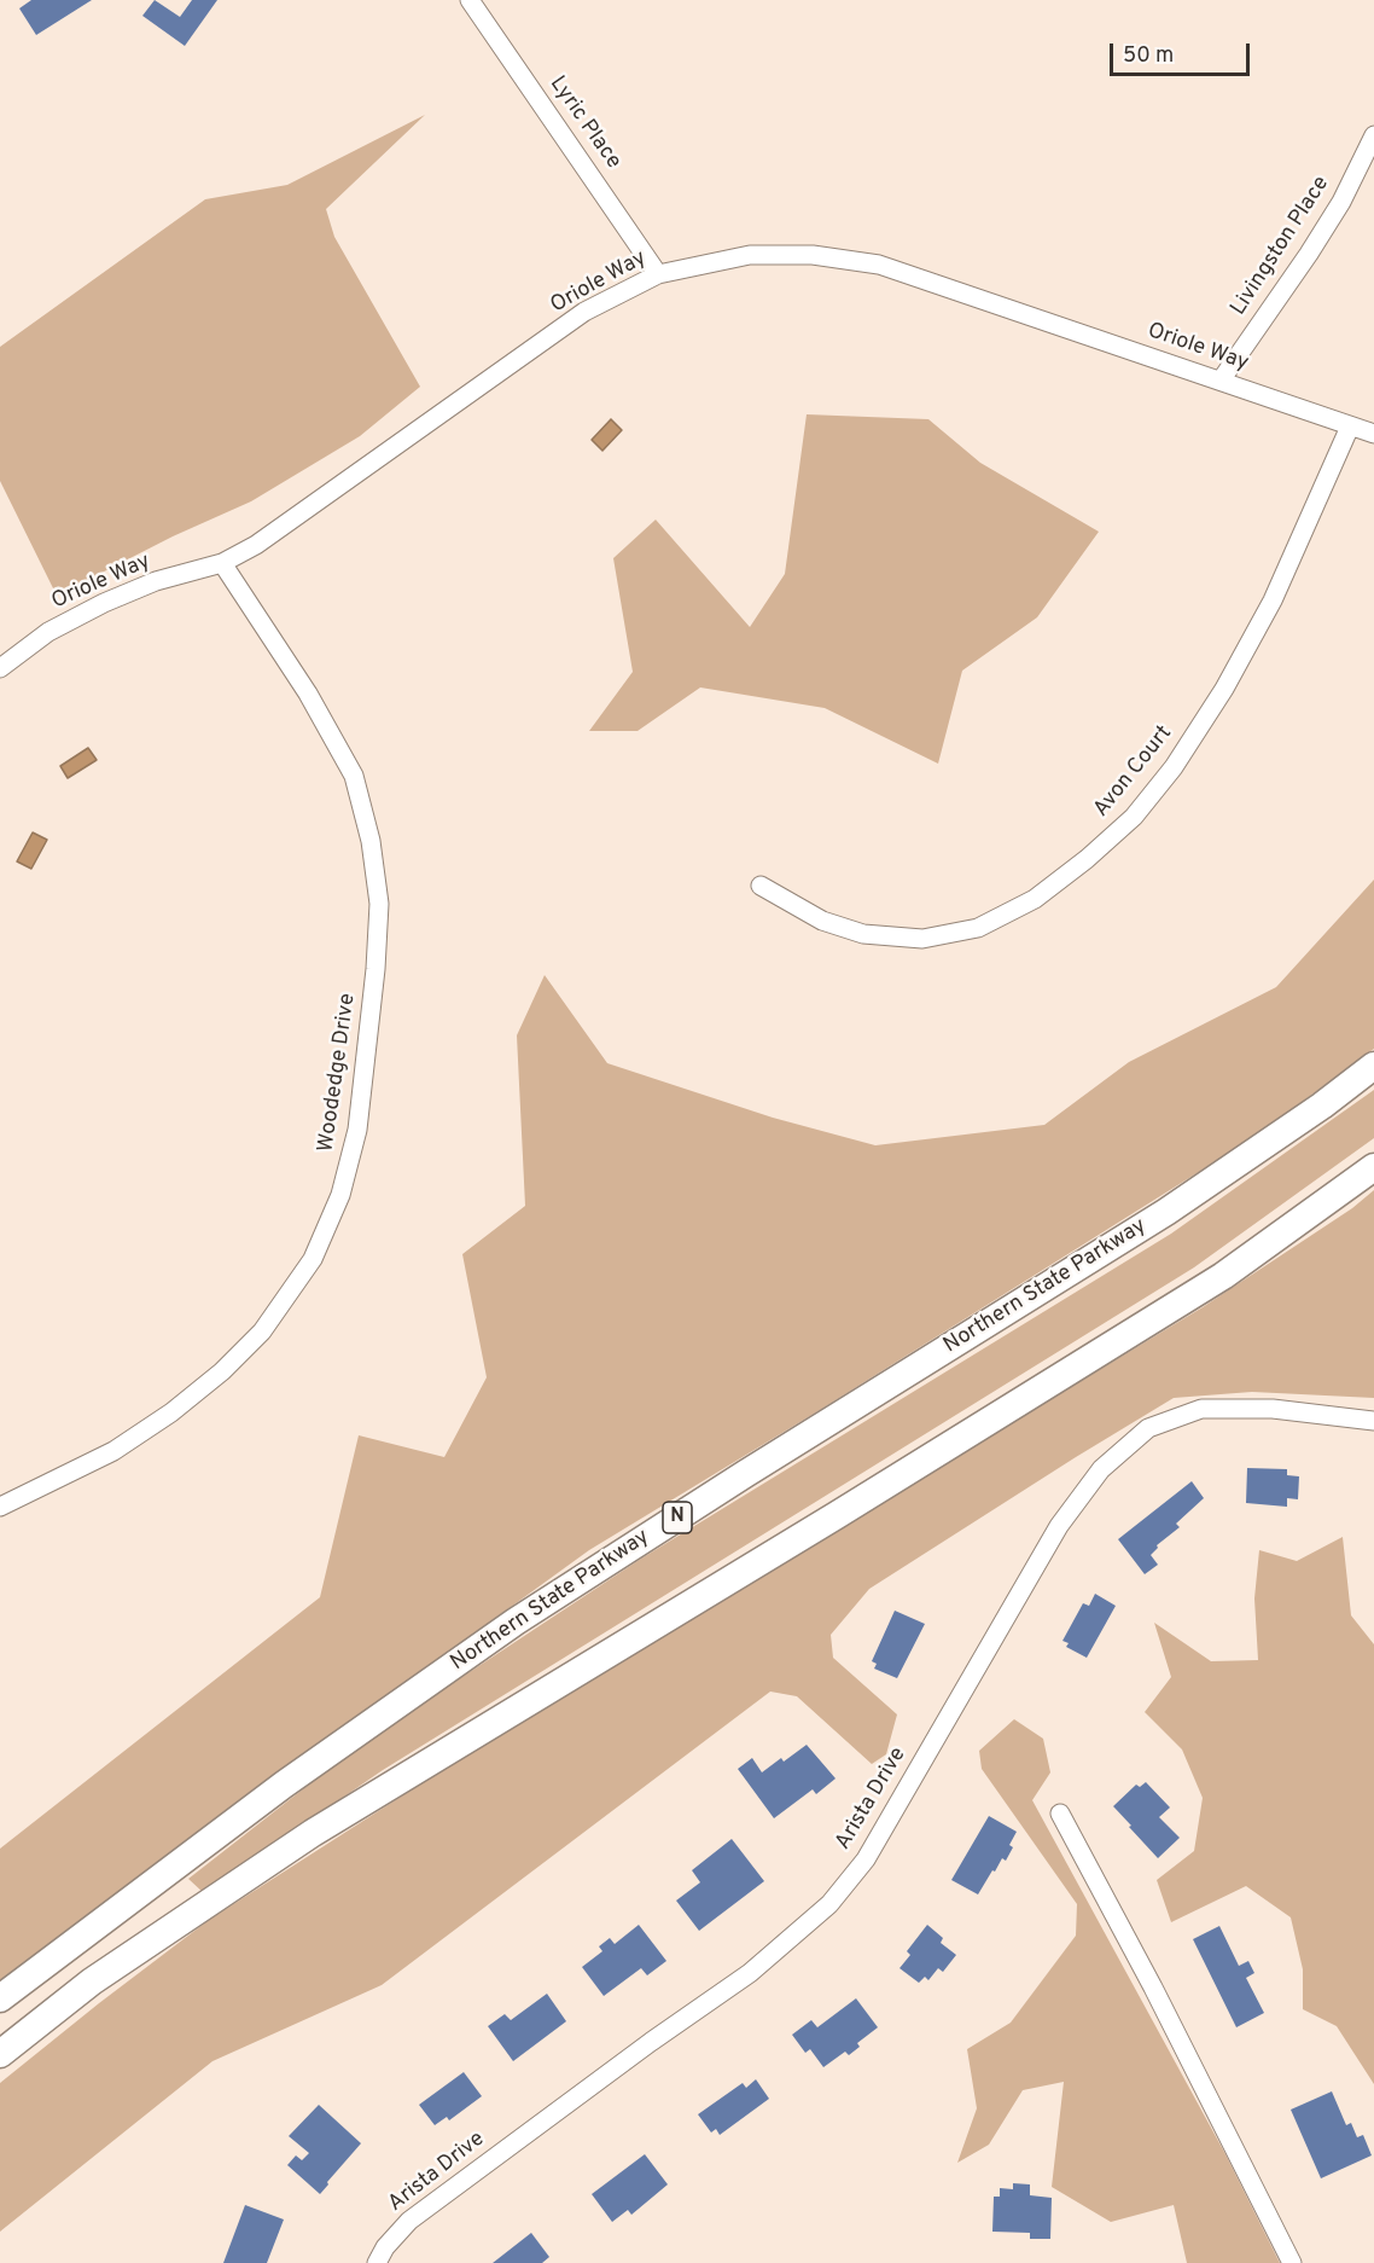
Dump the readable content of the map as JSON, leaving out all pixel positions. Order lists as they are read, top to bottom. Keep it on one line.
{"streets":{"highway":["Northern State Parkway","N"],"street":["Lyric Place","Livingston Place","Oriole Way","Avon Court","Woodedge Drive","Arista Drive"]},"crossings":[["Lyric Place","Oriole Way"],["Livingston Place","Oriole Way"],["Oriole Way","Avon Court"],["Oriole Way","Woodedge Drive"]],"scale_bar":"50 m"}
